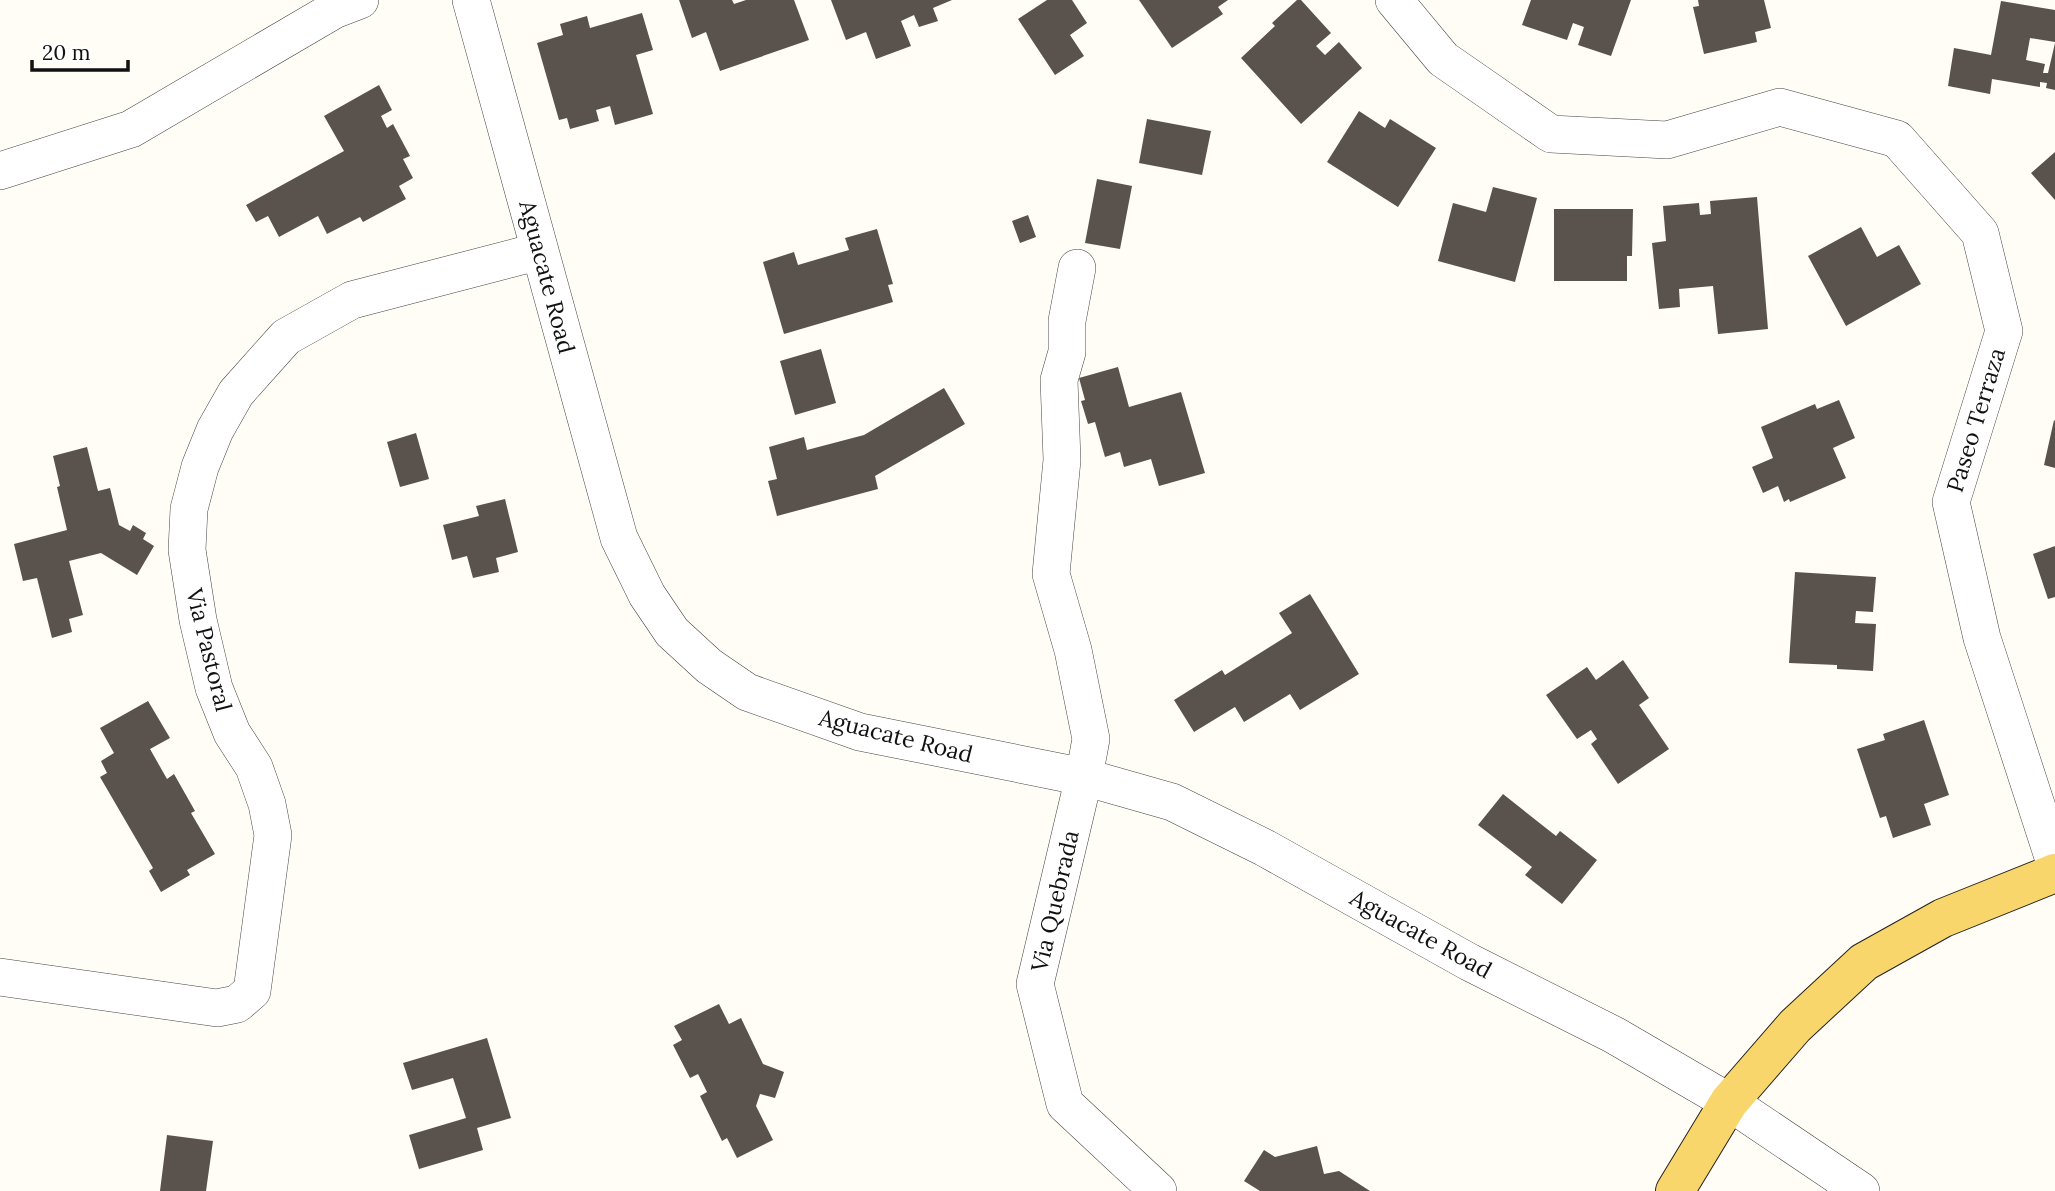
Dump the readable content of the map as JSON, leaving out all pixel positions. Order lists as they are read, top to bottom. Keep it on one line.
{"streets":{"street":["Aguacate Road","Paseo Terraza","Via Pastoral","Via Quebrada"]},"crossings":[["Aguacate Road","Via Pastoral"],["Aguacate Road","Via Quebrada"]],"scale_bar":"20 m"}
